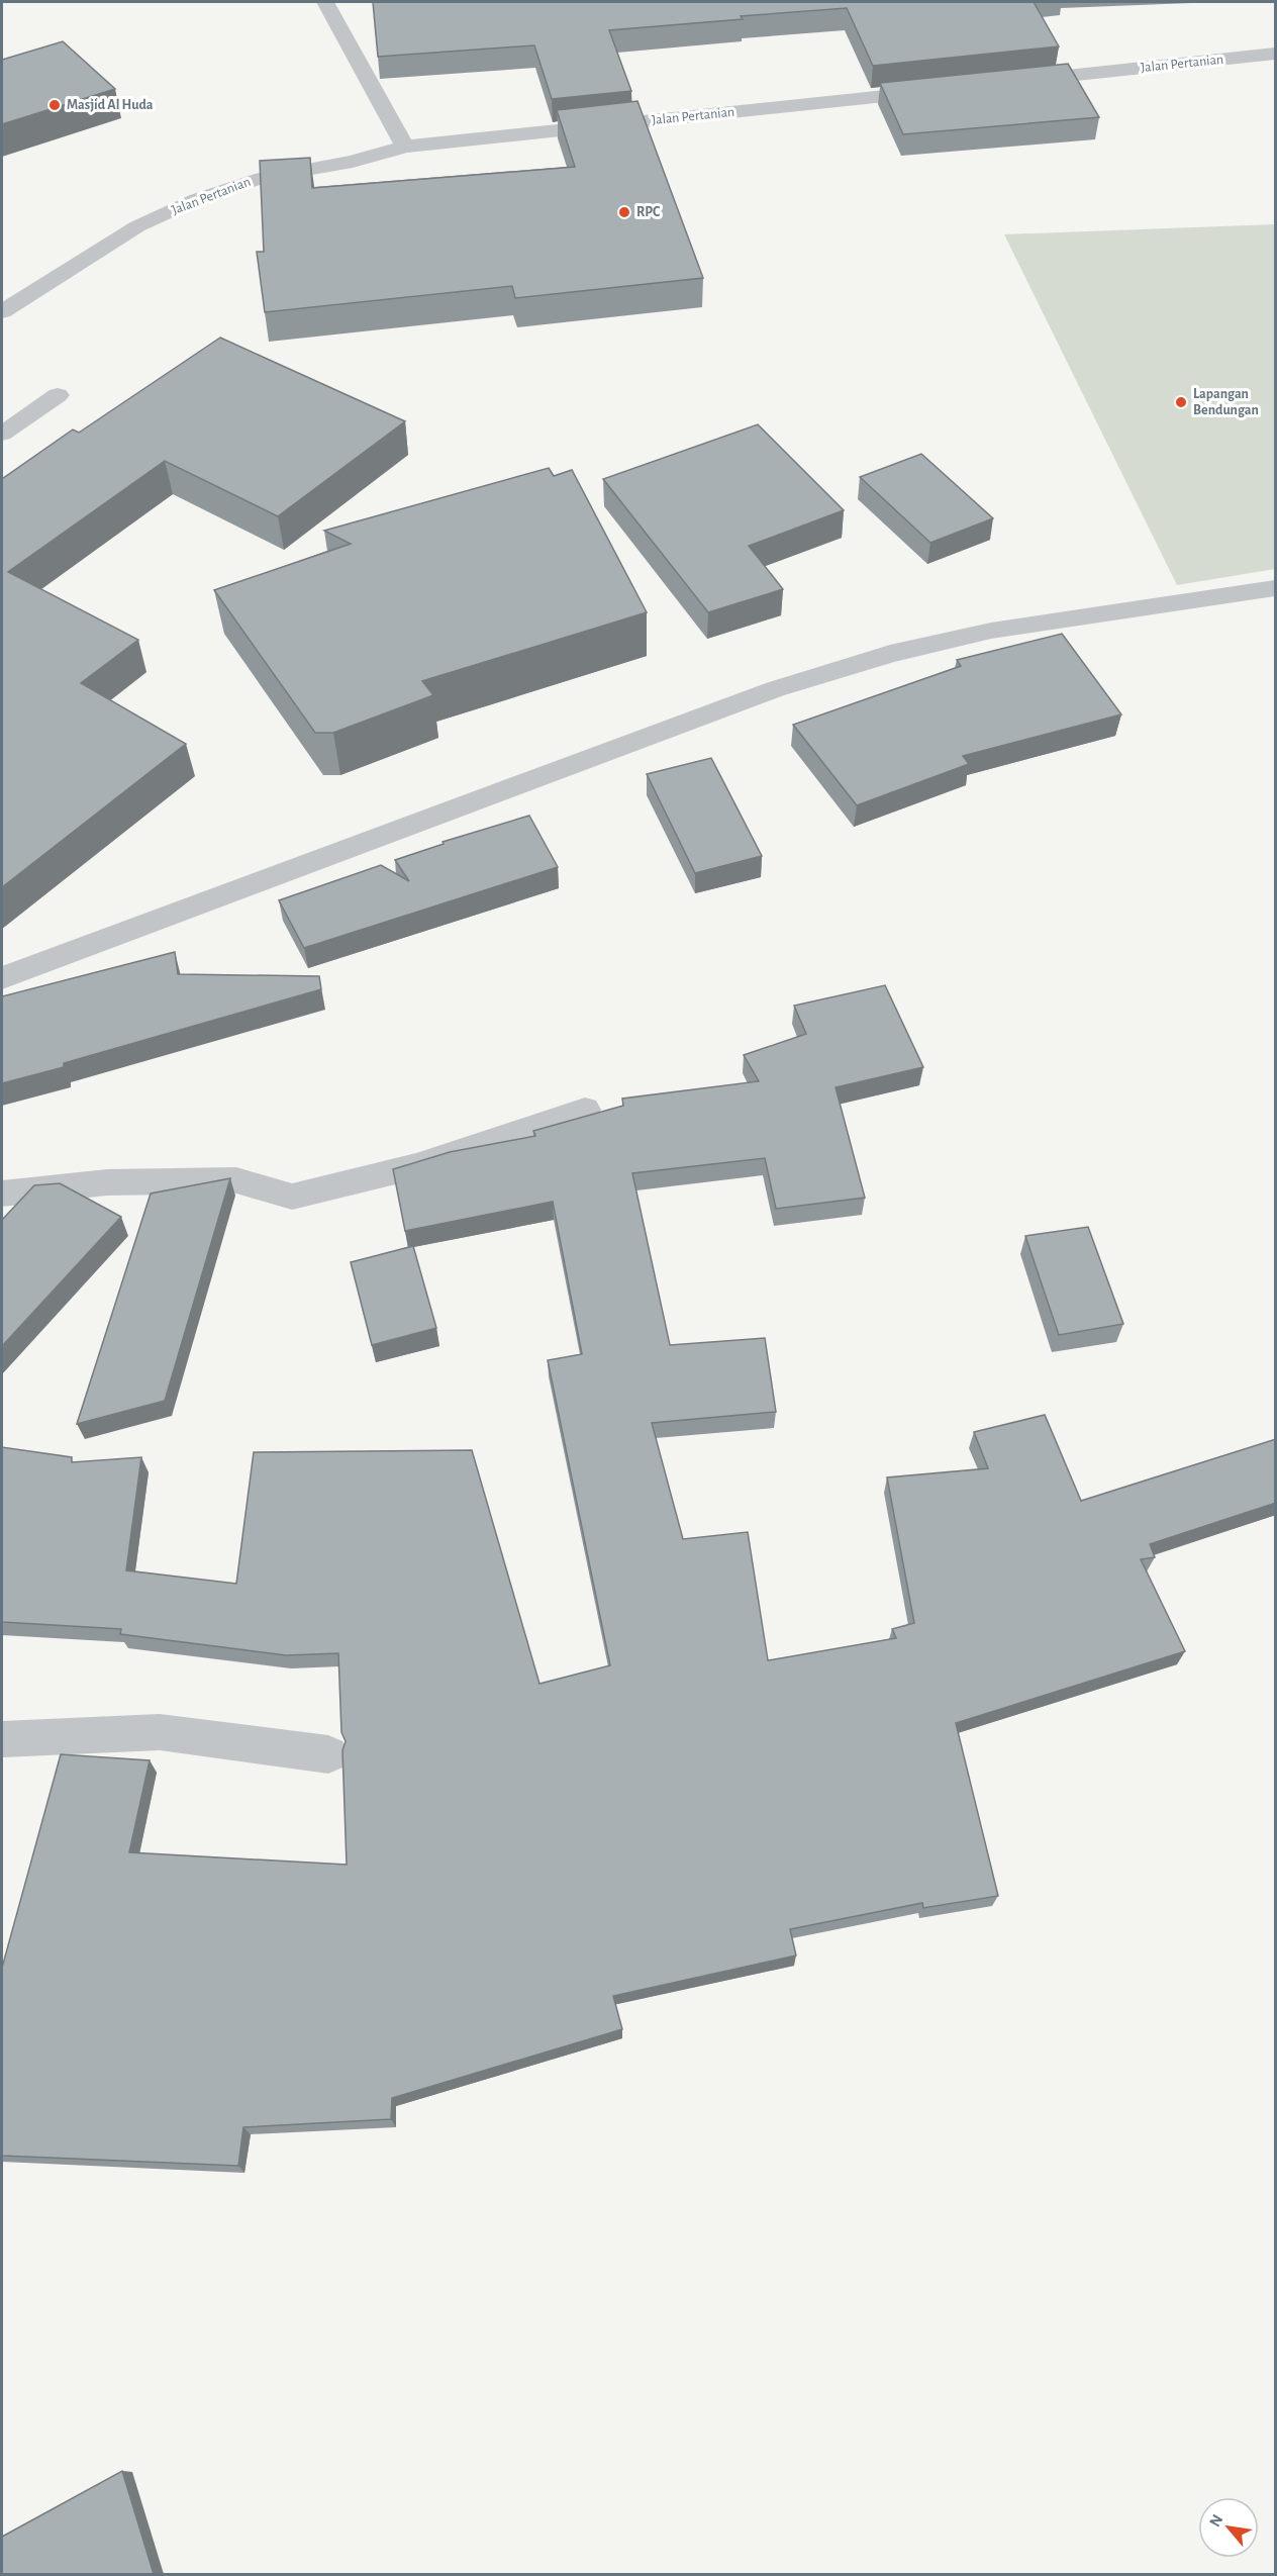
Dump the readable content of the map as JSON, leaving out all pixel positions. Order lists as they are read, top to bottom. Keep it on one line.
{"streets":{"street":["Jalan Pertanian"]},"places":["Masjid Al Huda","RPC","Lapangan Bendungan"],"north":"top left"}
